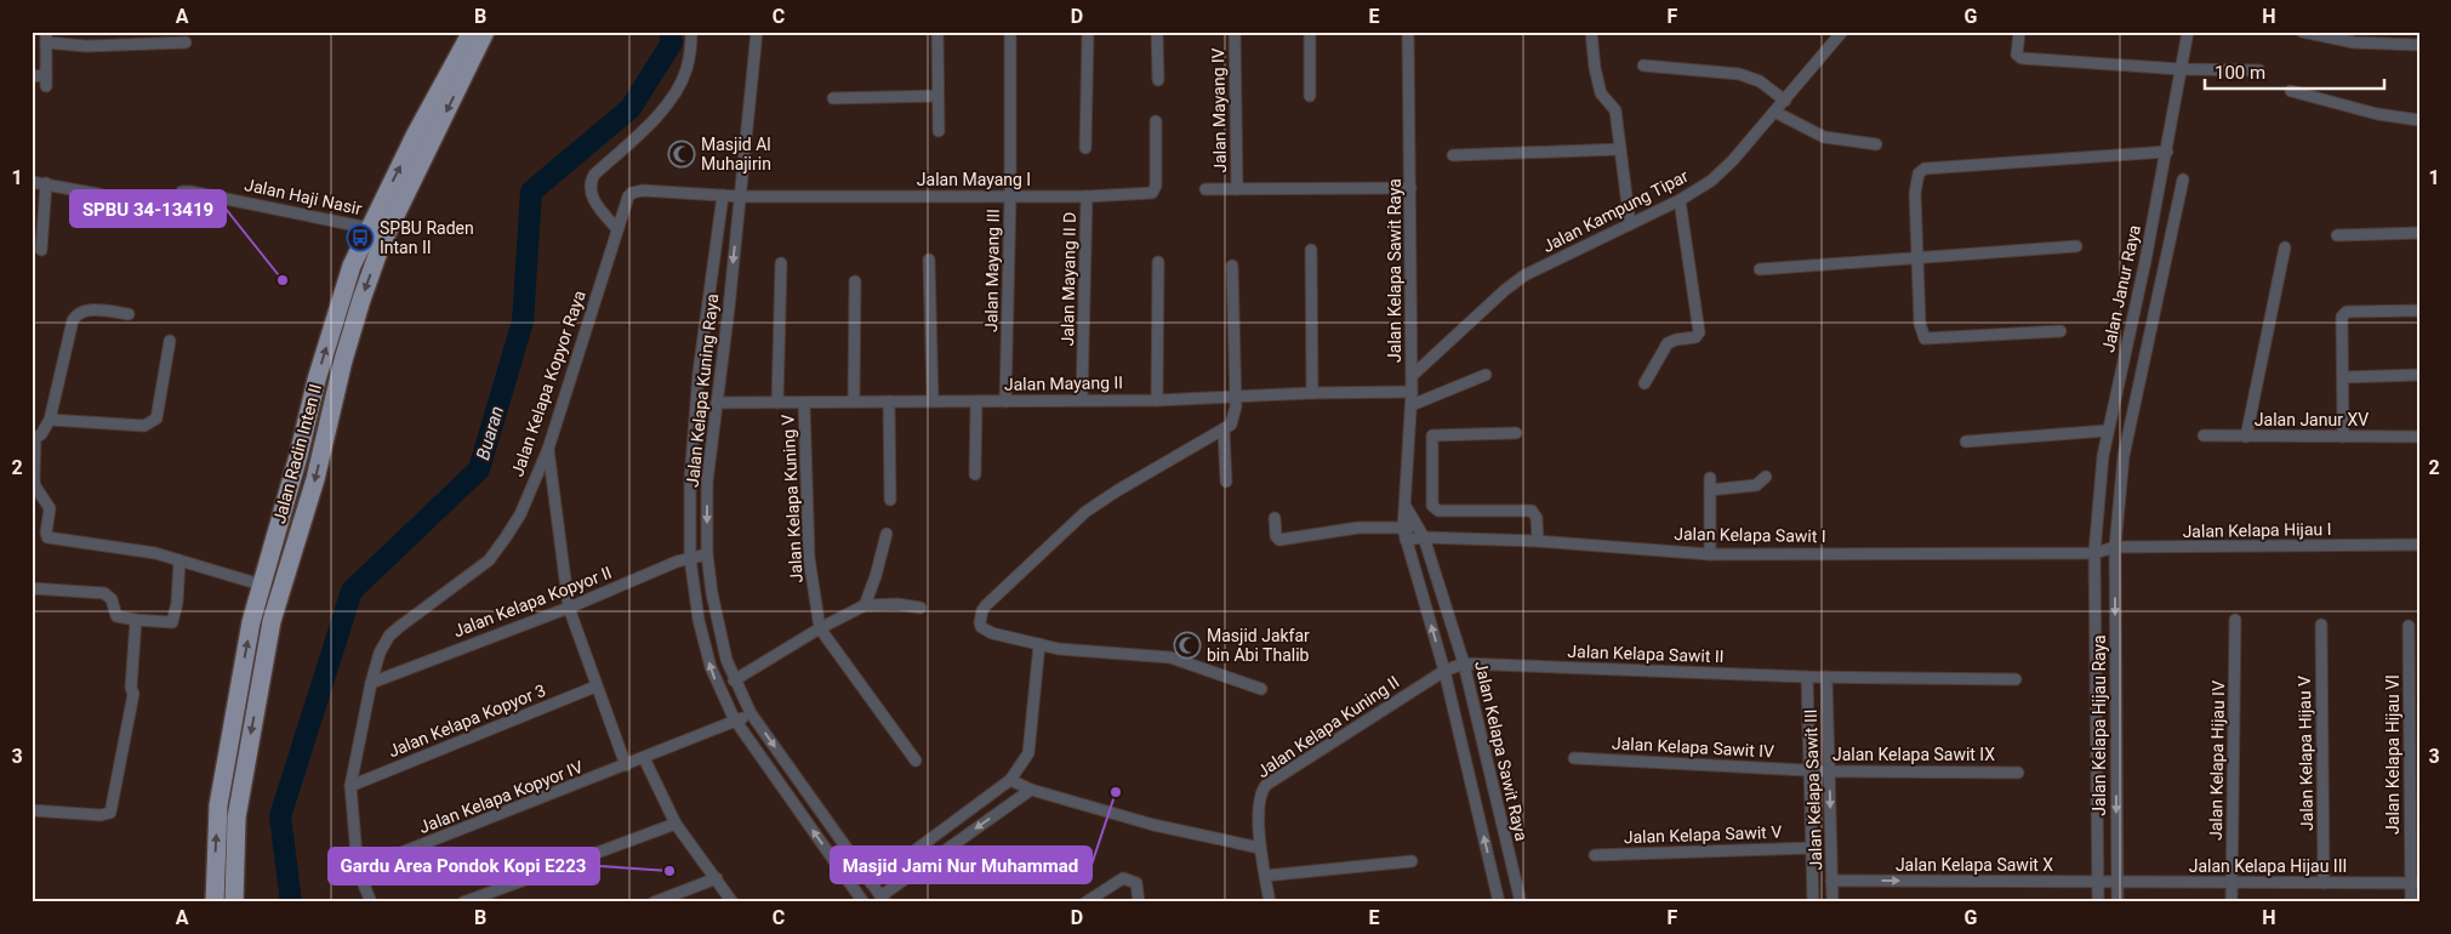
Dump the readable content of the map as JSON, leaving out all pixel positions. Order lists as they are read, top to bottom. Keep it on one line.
{"streets":{"main road":["Jalan Radin Inten II"],"street":["Jalan Mayang IV","Jalan Mayang I","Jalan Haji Nasir","Jalan Kampung Tipar","Jalan Mayang III","Jalan Kelapa Sawit Raya","Jalan Mayang II D","Jalan Janur Raya","Jalan Kelapa Kopyor Raya","Jalan Mayang II","Jalan Kelapa Kuning Raya","Jalan Janur XV","Jalan Kelapa Kuning V","Jalan Kelapa Hijau I","Jalan Kelapa Sawit I","Jalan Kelapa Kopyor II","Jalan Kelapa Sawit II","Jalan Kelapa Kopyor 3","Jalan Kelapa Hijau Raya","Jalan Kelapa Kuning II","Jalan Kelapa Sawit IV","Jalan Kelapa Hijau V","Jalan Kelapa Sawit IX","Jalan Kelapa Hijau VI","Jalan Kelapa Hijau IV","Jalan Kelapa Sawit III","Jalan Kelapa Kopyor IV","Jalan Kelapa Sawit V","Jalan Kelapa Sawit X","Jalan Kelapa Hijau III"]},"crossings":[["Jalan Mayang I","Jalan Mayang III"],["Jalan Mayang I","Jalan Mayang II D"],["Jalan Mayang I","Jalan Kelapa Kopyor Raya"],["Jalan Mayang I","Jalan Kelapa Kuning Raya"],["Jalan Haji Nasir","Jalan Radin Inten II"],["Jalan Kampung Tipar","Jalan Kelapa Sawit Raya"],["Jalan Mayang III","Jalan Mayang II"],["Jalan Kelapa Sawit Raya","Jalan Mayang II"],["Jalan Kelapa Sawit Raya","Jalan Kelapa Sawit I"],["Jalan Kelapa Sawit Raya","Jalan Kelapa Sawit II"],["Jalan Kelapa Sawit Raya","Jalan Kelapa Kuning II"],["Jalan Mayang II D","Jalan Mayang II"],["Jalan Janur Raya","Jalan Kelapa Hijau I"],["Jalan Janur Raya","Jalan Kelapa Sawit I"],["Jalan Janur Raya","Jalan Kelapa Hijau Raya"],["Jalan Kelapa Kopyor Raya","Jalan Kelapa Kuning Raya"],["Jalan Kelapa Kopyor Raya","Jalan Kelapa Kopyor II"],["Jalan Kelapa Kopyor Raya","Jalan Kelapa Kopyor 3"],["Jalan Kelapa Kopyor Raya","Jalan Kelapa Kopyor IV"],["Jalan Mayang II","Jalan Kelapa Kuning Raya"],["Jalan Mayang II","Jalan Kelapa Kuning V"],["Jalan Kelapa Kuning Raya","Jalan Kelapa Kopyor II"],["Jalan Kelapa Kuning Raya","Jalan Kelapa Kopyor IV"],["Jalan Kelapa Hijau I","Jalan Kelapa Sawit I"],["Jalan Kelapa Hijau I","Jalan Kelapa Hijau Raya"],["Jalan Kelapa Sawit I","Jalan Kelapa Hijau Raya"],["Jalan Kelapa Sawit II","Jalan Kelapa Kuning II"],["Jalan Kelapa Sawit II","Jalan Kelapa Sawit III"],["Jalan Kelapa Hijau Raya","Jalan Kelapa Sawit X"],["Jalan Kelapa Hijau Raya","Jalan Kelapa Hijau III"],["Jalan Kelapa Sawit IV","Jalan Kelapa Sawit IX"],["Jalan Kelapa Sawit IV","Jalan Kelapa Sawit III"],["Jalan Kelapa Hijau V","Jalan Kelapa Hijau III"],["Jalan Kelapa Sawit IX","Jalan Kelapa Sawit III"],["Jalan Kelapa Hijau VI","Jalan Kelapa Hijau III"],["Jalan Kelapa Hijau IV","Jalan Kelapa Hijau III"],["Jalan Kelapa Sawit III","Jalan Kelapa Sawit V"],["Jalan Kelapa Sawit III","Jalan Kelapa Sawit X"],["Jalan Kelapa Sawit X","Jalan Kelapa Hijau III"]],"one_way":["Jalan Kelapa Sawit X"],"water":["Buaran"],"places":{"mosque":["Masjid Al Muhajirin","Masjid Jakfar bin Abi Thalib"],"bus stop":["SPBU Raden Intan II"],"other":["SPBU 34-13419","Masjid Jami Nur Muhammad","Gardu Area Pondok Kopi E223"]},"scale_bar":"100 m","grid":{"columns":["A","B","C","D","E","F","G","H"],"rows":["1","2","3"]}}
